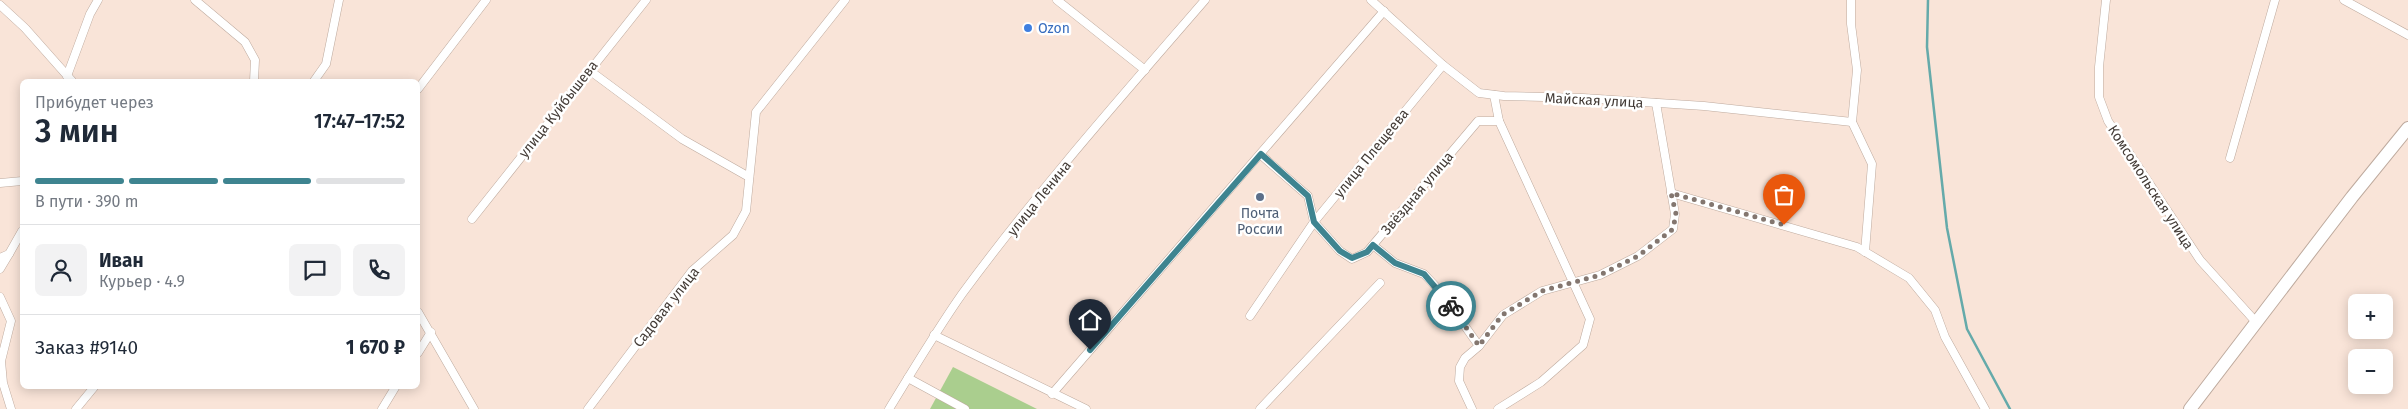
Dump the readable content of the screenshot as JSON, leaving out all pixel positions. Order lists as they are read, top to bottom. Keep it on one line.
{"streets":{"street":["Майская улица","улица Куйбышева","улица Плещеева","Комсомольская улица","Звёздная улица","улица Ленина","Садовая улица"]},"crossings":[["Майская улица","улица Плещеева"],["улица Плещеева","Звёздная улица"]],"places":["Ozon","Почта России"],"page":{"heading":["3 мин","Прибудет через","17:47–17:52"],"panel":["Иван","Курьер · 4.9","Заказ #9140","1 670 ₽"],"bar":"В пути · 390 m","map_buttons":["+","−"]}}
